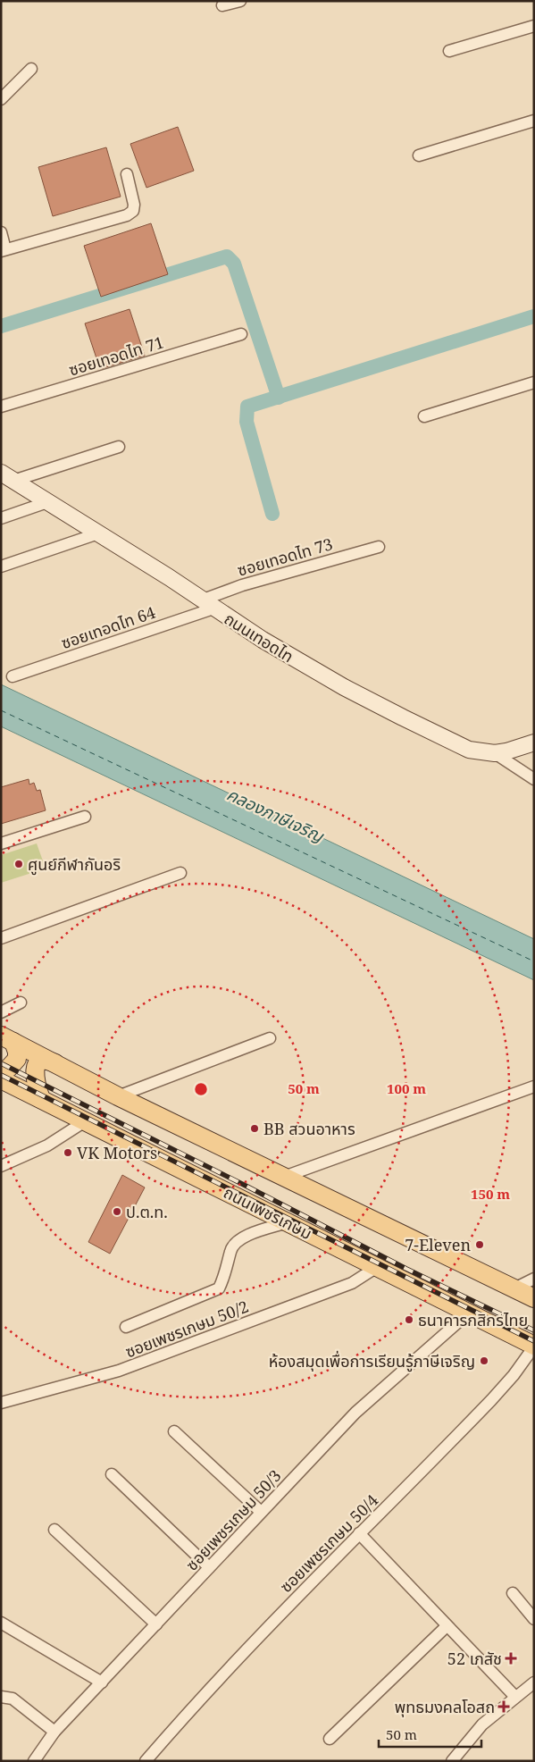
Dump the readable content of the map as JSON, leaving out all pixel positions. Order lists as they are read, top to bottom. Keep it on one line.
{"streets":{"main road":["ถนนเทอดไท","ถนนเพชรเกษม"],"street":["ซอยเทอดไท 71","ซอยเทอดไท 73","ซอยเทอดไท 64","ซอยเพชรเกษม 50/2","ซอยเพชรเกษม 50/3","ซอยเพชรเกษม 50/4"]},"crossings":[["ซอยเทอดไท 73","ซอยเทอดไท 64"],["ซอยเทอดไท 73","ถนนเทอดไท"],["ซอยเทอดไท 64","ถนนเทอดไท"],["ถนนเพชรเกษม","ซอยเพชรเกษม 50/2"],["ถนนเพชรเกษม","ซอยเพชรเกษม 50/3"],["ถนนเพชรเกษม","ซอยเพชรเกษม 50/4"]],"water":["คลองภาษีเจริญ"],"places":{"other":["ศูนย์กีฬากันอริ","BB สวนอาหาร","VK Motors","ป.ต.ท.","7-Eleven","ธนาคารกสิกรไทย","ห้องสมุดเพื่อการเรียนรู้ภาษีเจริญ"],"health":["52 เภสัช","พุทธมงคลโอสถ"]},"scale_bar":"50 m","rings":["50 m","100 m","150 m"]}
